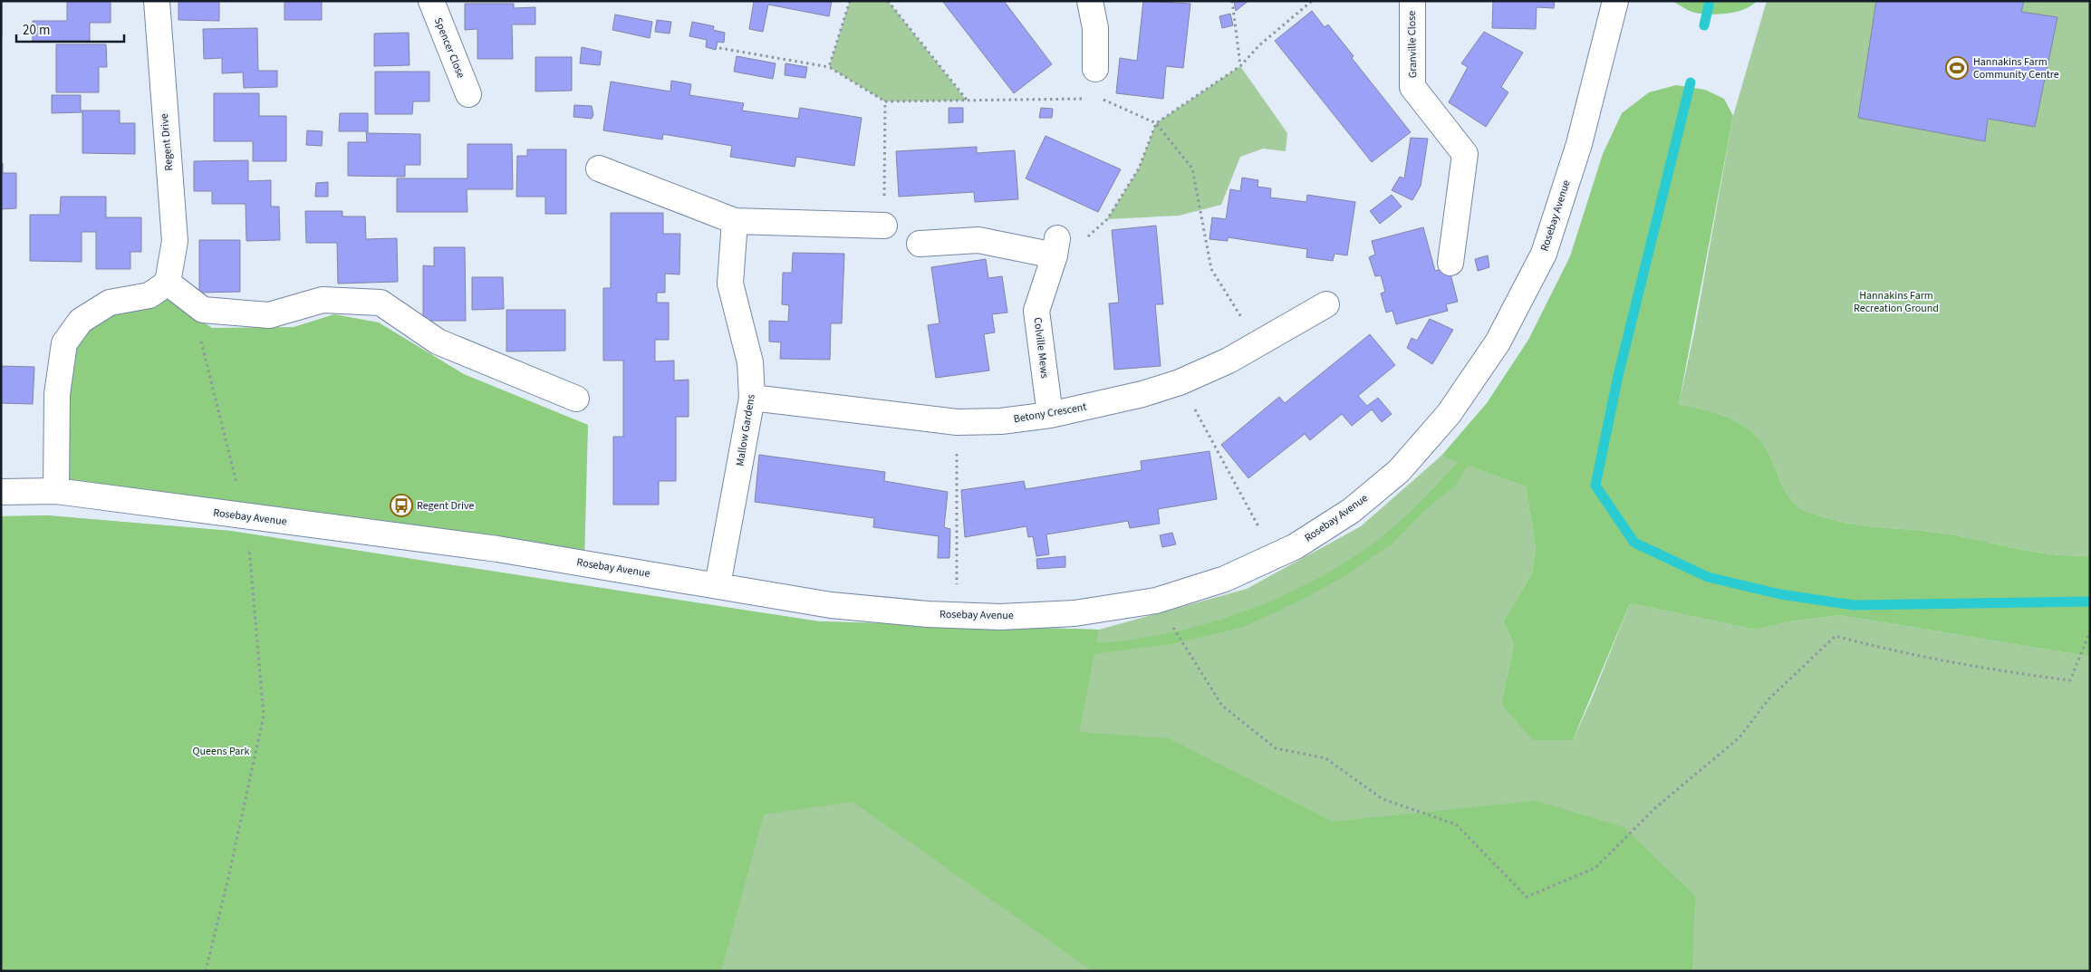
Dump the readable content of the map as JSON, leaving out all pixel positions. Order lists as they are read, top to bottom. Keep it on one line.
{"streets":{"street":["Granville Close","Spencer Close","Regent Drive","Rosebay Avenue","Colville Mews","Betony Crescent","Mallow Gardens"]},"crossings":[["Rosebay Avenue","Mallow Gardens"],["Colville Mews","Betony Crescent"],["Betony Crescent","Mallow Gardens"]],"parks":["Hannakins Farm Recreation Ground","Queens Park"],"places":{"sports":["Hannakins Farm Community Centre"],"bus stop":["Regent Drive"]},"scale_bar":"20 m"}
